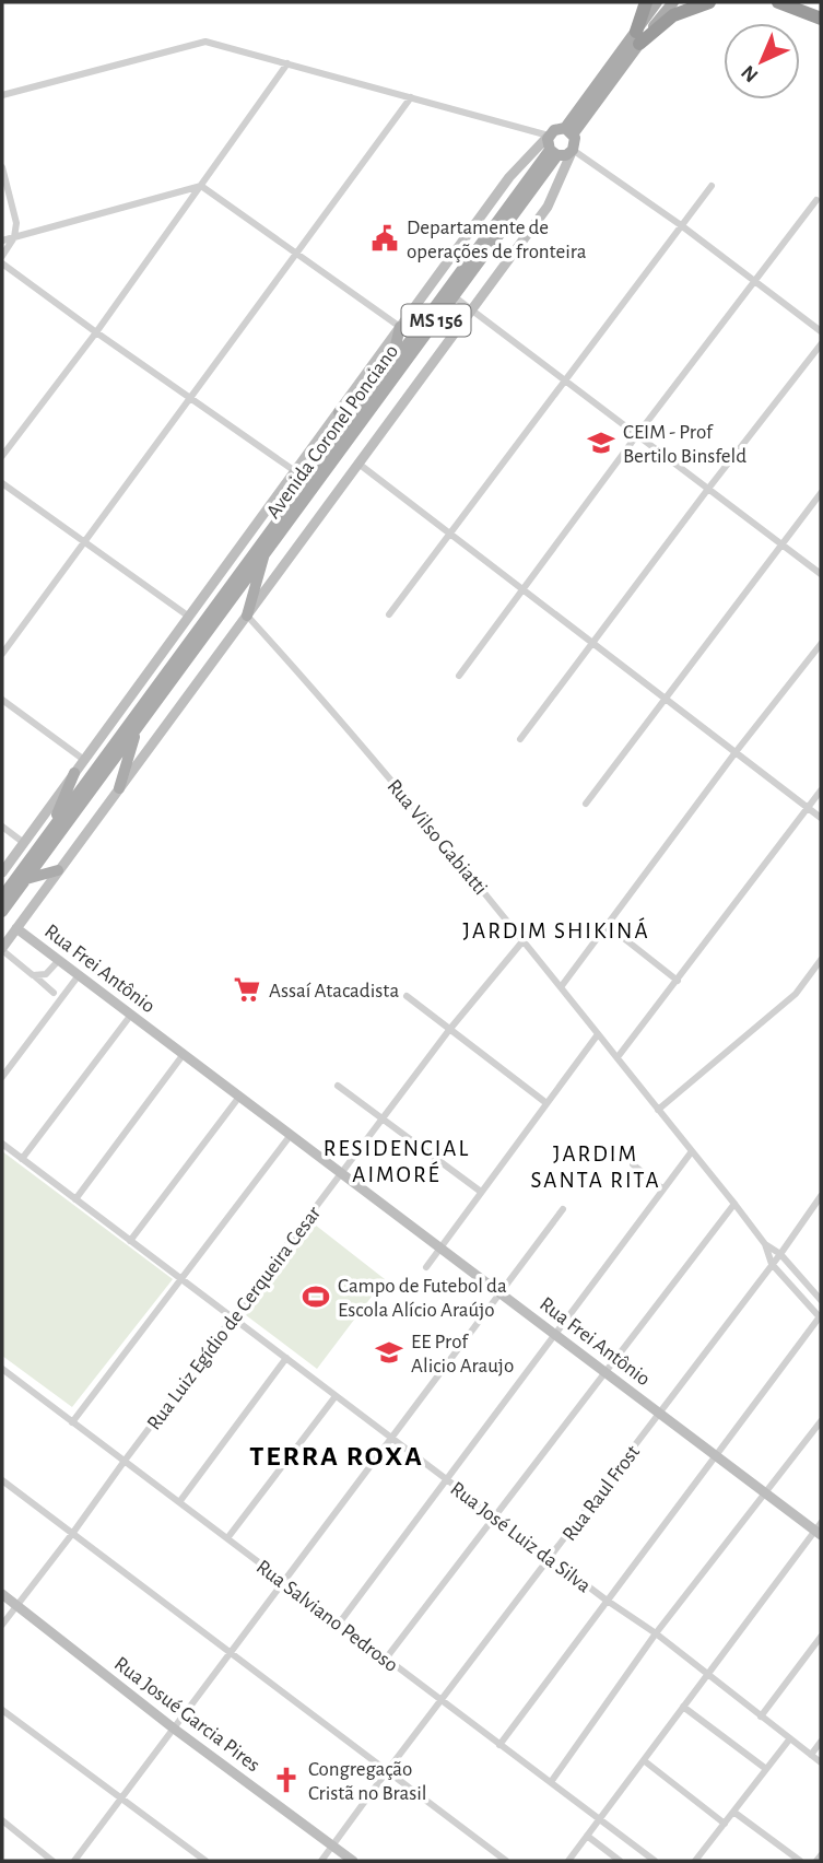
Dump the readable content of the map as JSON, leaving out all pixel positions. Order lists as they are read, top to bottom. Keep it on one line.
{"streets":{"main road":["MS 156","Avenida Coronel Ponciano","Rua Frei Antônio","Rua Josué Garcia Pires"],"street":["Rua Vilso Gabiatti","Rua Luiz Egídio de Cerqueira Cesar","Rua Raul Frost","Rua José Luiz da Silva","Rua Salviano Pedroso"]},"crossings":[["Rua Vilso Gabiatti","Rua Luiz Egídio de Cerqueira Cesar"],["Rua Vilso Gabiatti","Rua Raul Frost"],["Rua Frei Antônio","Rua Luiz Egídio de Cerqueira Cesar"],["Rua Frei Antônio","Rua Raul Frost"],["Rua Luiz Egídio de Cerqueira Cesar","Rua José Luiz da Silva"],["Rua Luiz Egídio de Cerqueira Cesar","Rua Salviano Pedroso"],["Rua Luiz Egídio de Cerqueira Cesar","Rua Josué Garcia Pires"],["Rua Raul Frost","Rua José Luiz da Silva"],["Rua Raul Frost","Rua Salviano Pedroso"],["Rua Raul Frost","Rua Josué Garcia Pires"]],"districts":["JARDIM SHIKINÁ","RESIDENCIAL AIMORÉ","JARDIM SANTA RITA","TERRA ROXA"],"places":{"public building":["Departamente de operações de fronteira"],"school or university":["CEIM - Prof Bertilo Binsfeld","EE Prof Alicio Araujo"],"supermarket":["Assaí Atacadista"],"sports":["Campo de Futebol da Escola Alício Araújo"],"church":["Congregação Cristã no Brasil"]},"north":"bottom left"}
